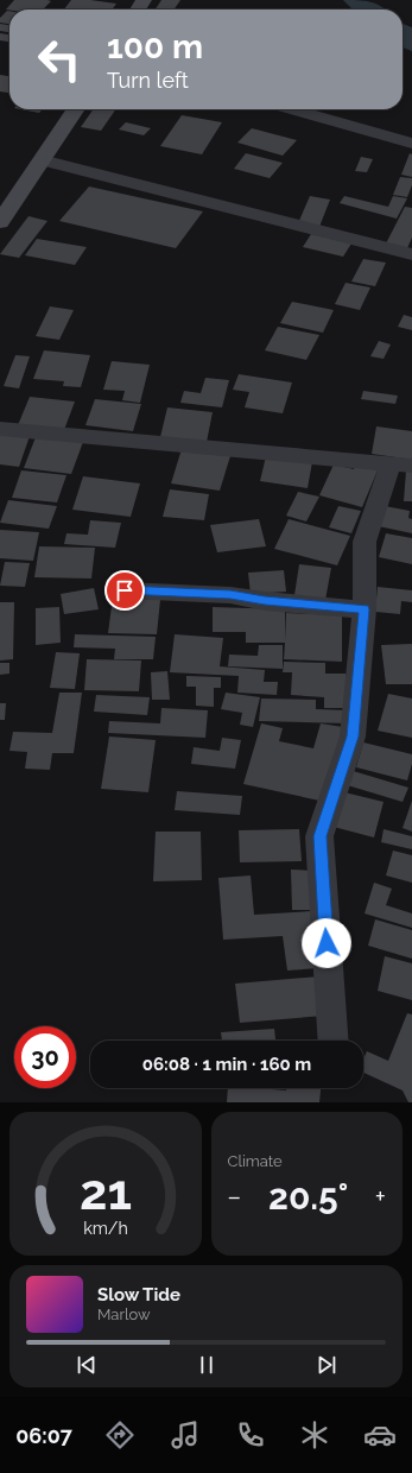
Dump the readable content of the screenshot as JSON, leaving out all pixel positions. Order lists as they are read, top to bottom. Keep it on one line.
{"page":{"turn":["100 m","Turn left"],"limit":"30","trip":"06:08 · 1 min · 160 m","tile":"Climate","heat":["−","20.5°","+"],"song":["Slow Tide","Marlow"],"tabs":"06:07","gauge":["21","km/h"]}}
